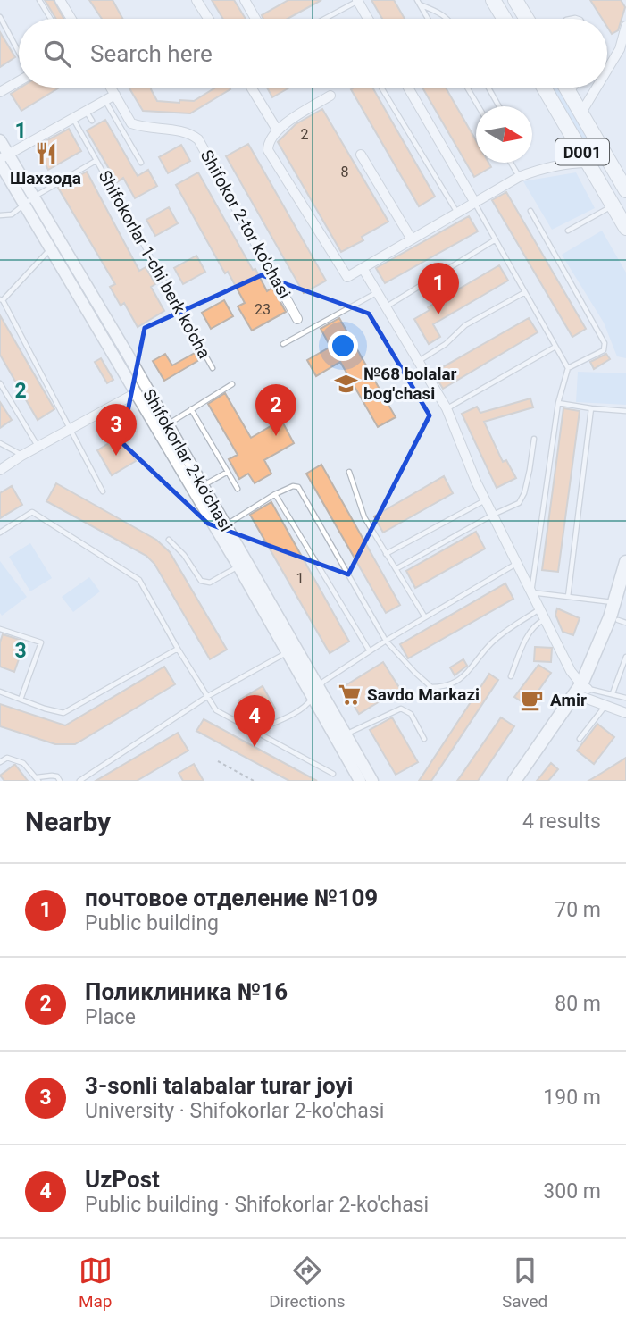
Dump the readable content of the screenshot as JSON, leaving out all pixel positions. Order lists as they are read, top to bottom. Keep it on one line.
{"streets":{"highway":["D001"],"street":["Shifokor 2-tor ko'chasi","Shifokorlar 2-ko'chasi"],"lane":["Shifokorlar 1-chi berk ko'cha"]},"places":{"restaurant":["Шахзода"],"school or university":["№68 bolalar bog'chasi"],"supermarket":["Savdo Markazi"],"cafe":["Amir"]},"house_numbers":["2","8","23","1"],"north":"right","page":{"search":"Search here","pins":["1","2","3","4"],"heading":["Nearby","4 results"],"list":[{"mark":"1","name":"почтовое отделение №109","note":"Public building","value":"70 m"},{"mark":"2","name":"Поликлиника №16","note":"Place","value":"80 m"},{"mark":"3","name":"3-sonli talabalar turar joyi","note":"University · Shifokorlar 2-ko'chasi","value":"190 m"},{"mark":"4","name":"UzPost","note":"Public building · Shifokorlar 2-ko'chasi","value":"300 m"}],"nav":["Map","Directions","Saved"]},"grid":{"rows":["1","2","3"]}}
